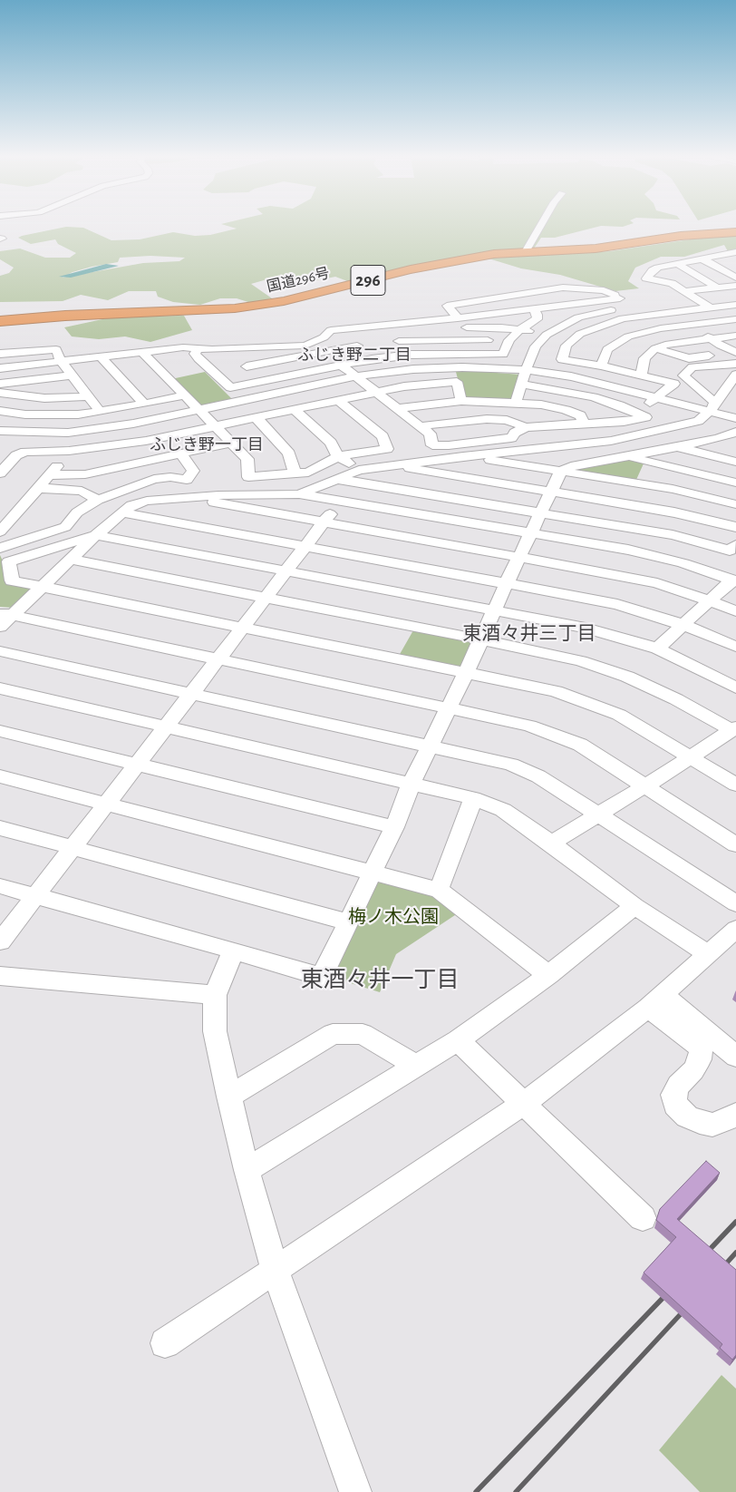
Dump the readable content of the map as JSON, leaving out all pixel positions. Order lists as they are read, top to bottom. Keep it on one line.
{"streets":{"highway":["国道296号","296"]},"districts":["ふじき野二丁目","ふじき野一丁目","東酒々井三丁目","東酒々井一丁目"],"parks":["梅ノ木公園"]}
